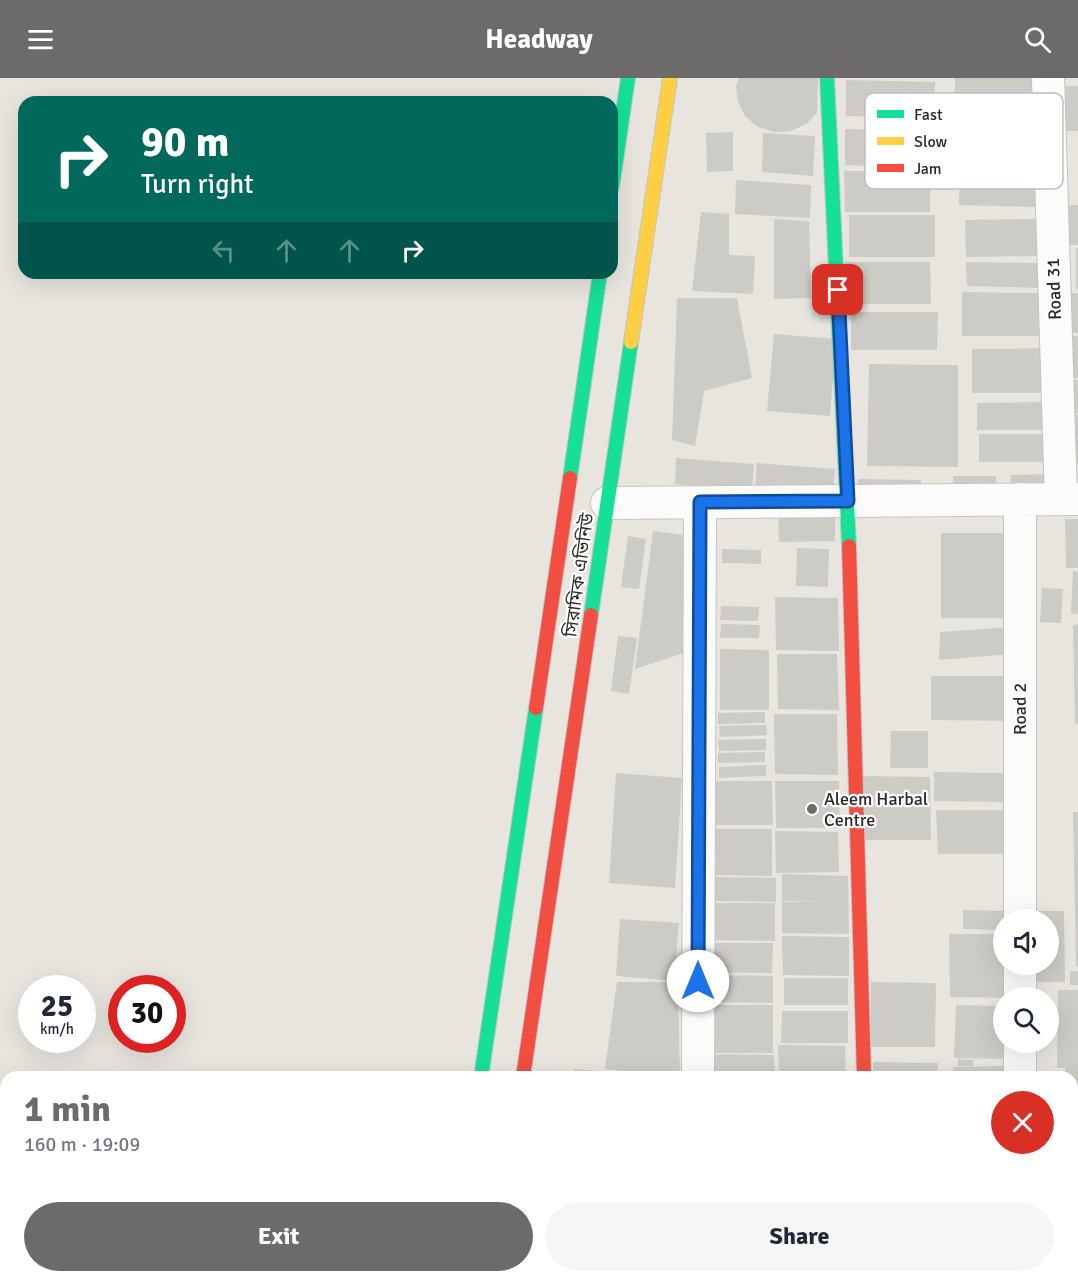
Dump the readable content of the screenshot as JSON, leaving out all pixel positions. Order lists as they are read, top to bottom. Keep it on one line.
{"streets":{"main road":["সিরামিক এভিনিউ"],"street":["Road 31","Road 2"]},"places":["Aleem Harbal Centre"],"legend":["Fast","Slow","Jam"],"page":{"header":"Headway","turn":["90 m","Turn right"],"speed":"25 km/h","limit":"30","heading":["1 min","160 m · 19:09"],"buttons":["Exit","Share"]}}
